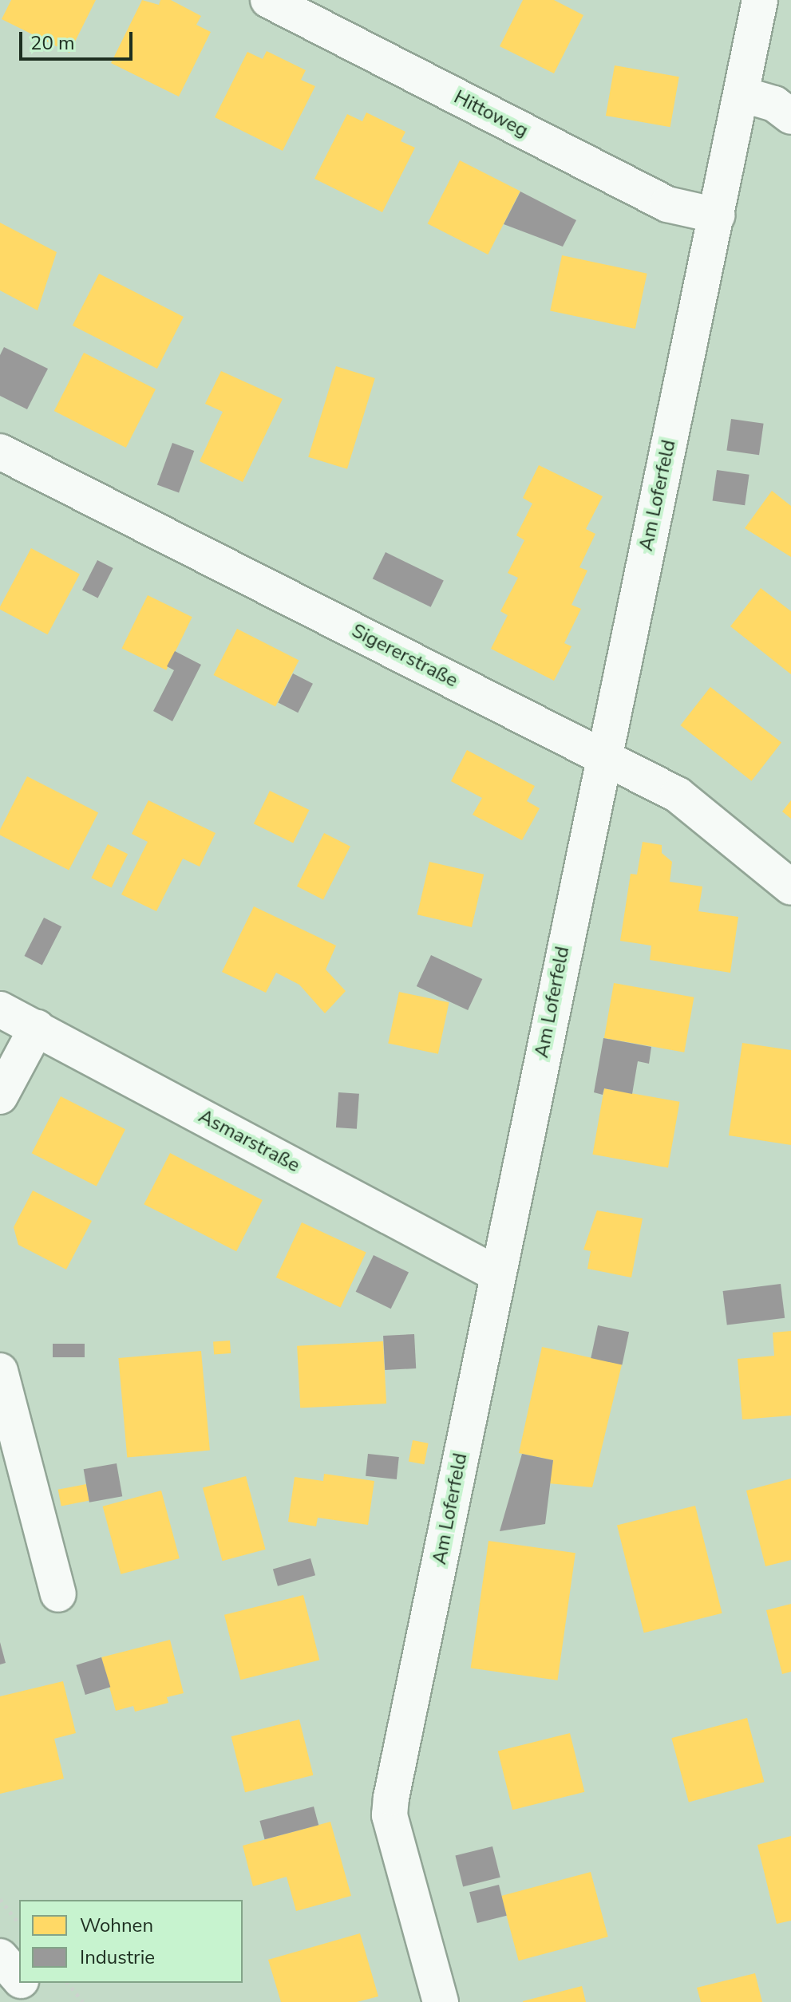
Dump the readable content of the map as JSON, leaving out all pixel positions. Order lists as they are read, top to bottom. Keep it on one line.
{"streets":{"street":["Hittoweg","Am Loferfeld","Sigererstraße","Asmarstraße"]},"crossings":[["Hittoweg","Am Loferfeld"],["Am Loferfeld","Sigererstraße"],["Am Loferfeld","Asmarstraße"]],"legend":["Wohnen","Industrie"],"scale_bar":"20 m"}
